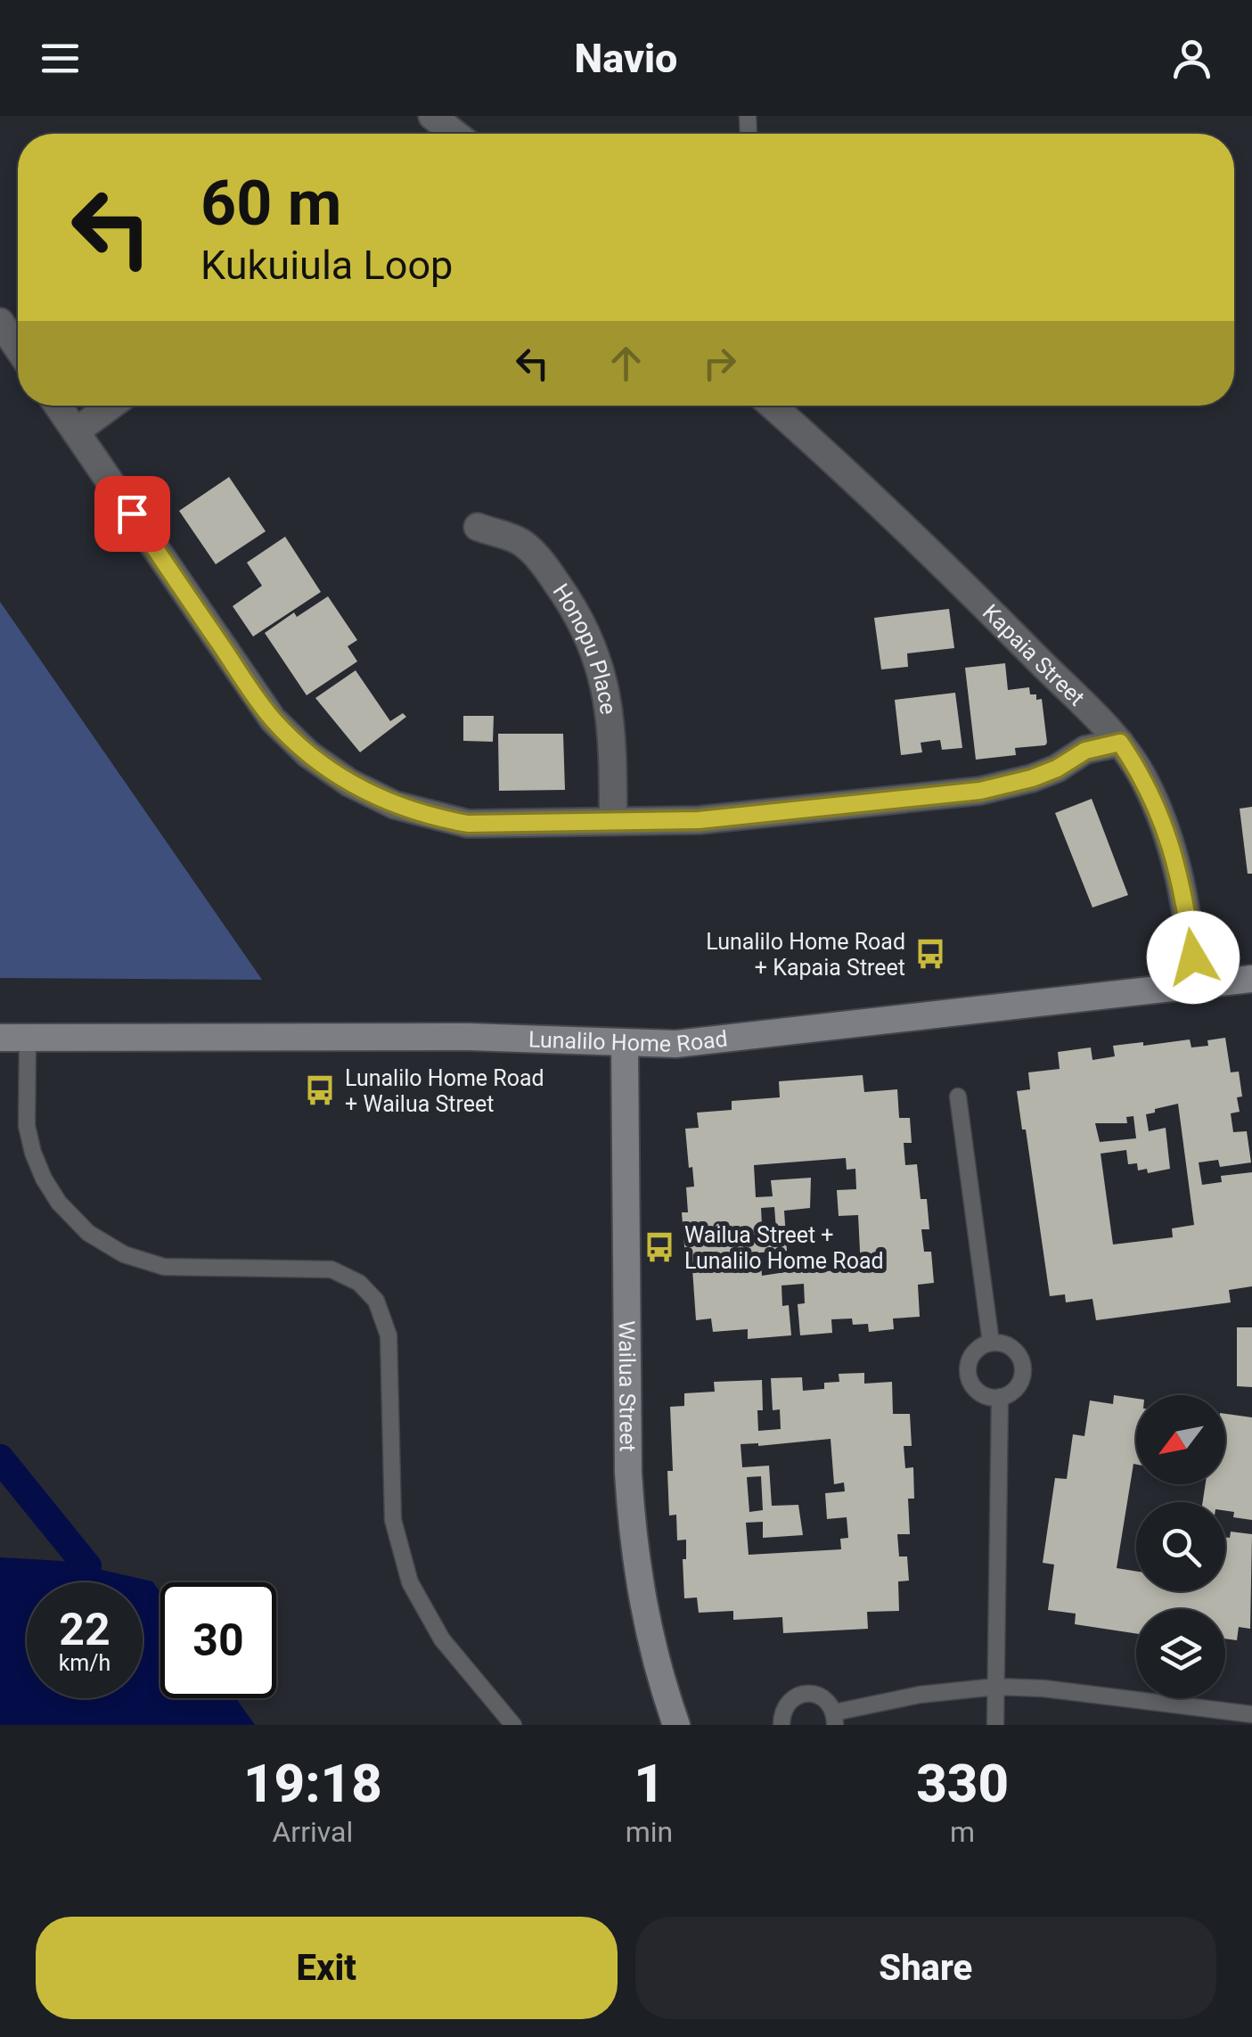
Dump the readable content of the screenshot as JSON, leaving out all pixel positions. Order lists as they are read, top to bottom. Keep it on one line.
{"streets":{"main road":["Lunalilo Home Road","Wailua Street"],"street":["Honopu Place","Kapaia Street"]},"crossings":[["Kapaia Street","Lunalilo Home Road"],["Lunalilo Home Road","Wailua Street"]],"places":{"bus stop":["Lunalilo Home Road + Kapaia Street","Lunalilo Home Road + Wailua Street","Wailua Street + Lunalilo Home Road"]},"north":"bottom left","page":{"header":"Navio","turn":["60 m","Kukuiula Loop"],"speed":"22 km/h","limit":"30","eta":["19:18","Arrival","1","min","330","m"],"buttons":["Exit","Share"]}}
